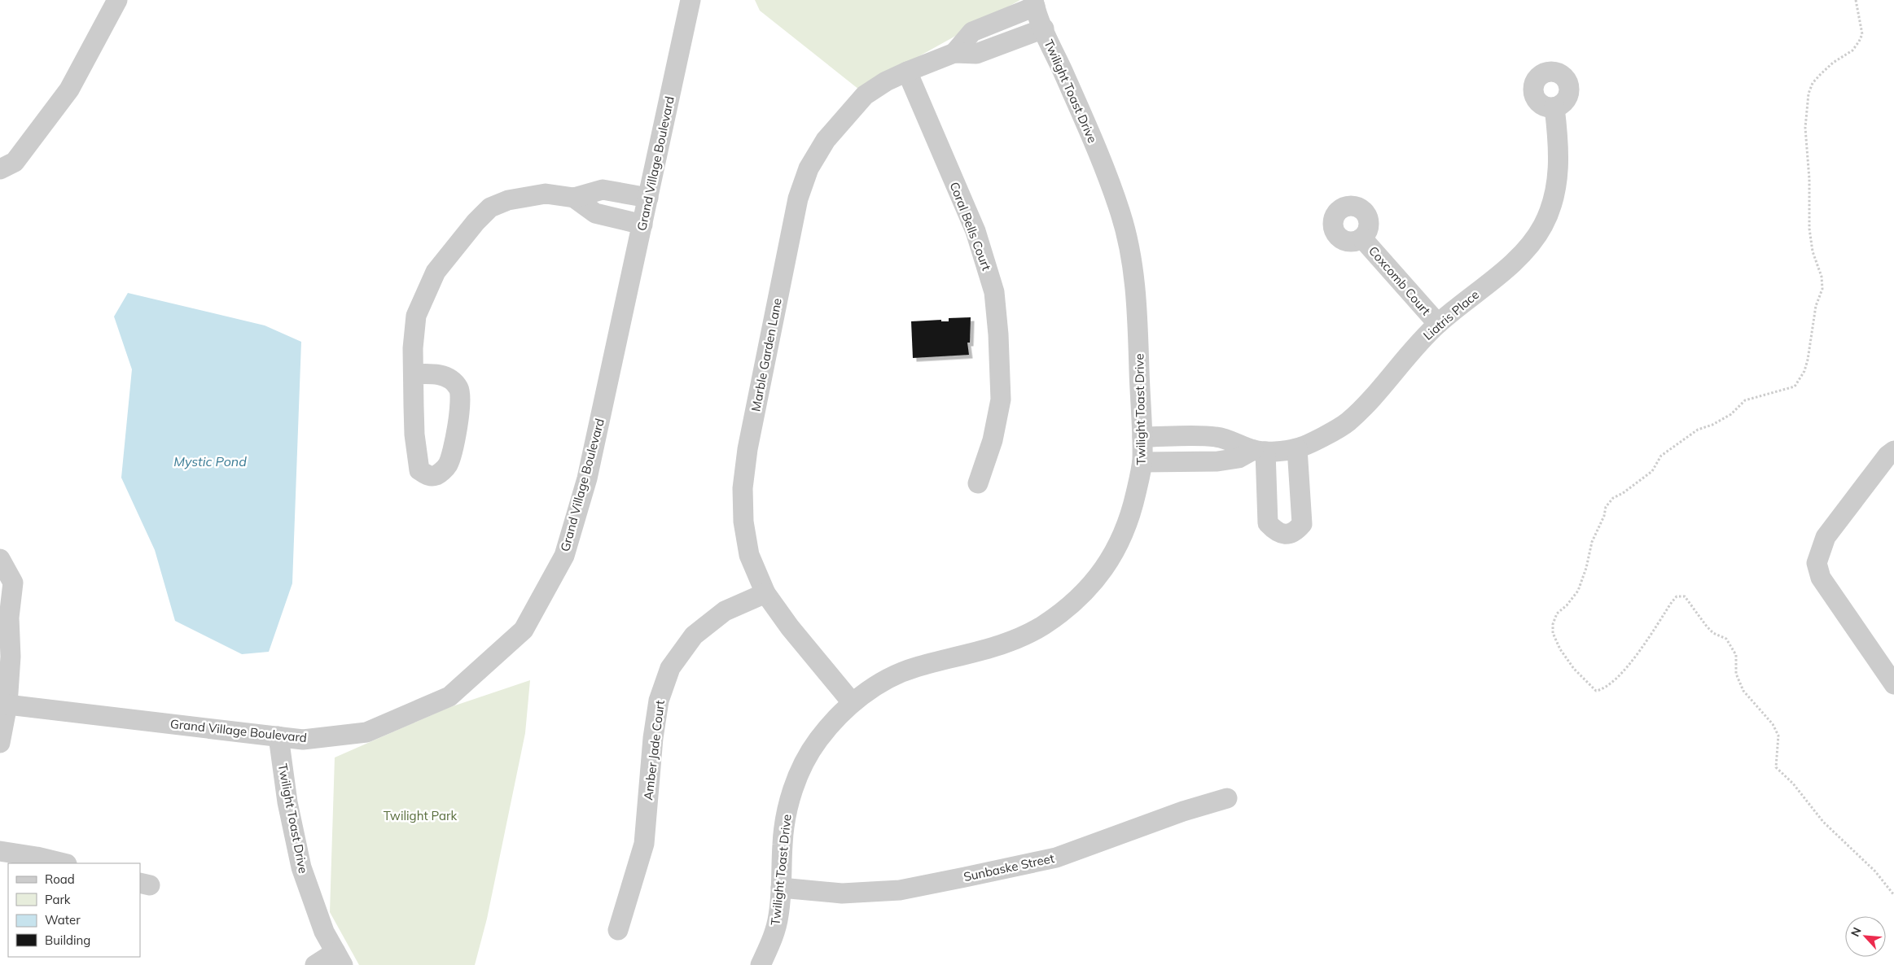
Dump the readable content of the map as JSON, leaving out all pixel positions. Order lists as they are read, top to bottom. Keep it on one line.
{"streets":{"street":["Twilight Toast Drive","Grand Village Boulevard","Coral Bells Court","Coxcomb Court","Liatris Place","Marble Garden Lane","Amber Jade Court","Sunbaske Street"]},"crossings":[["Twilight Toast Drive","Grand Village Boulevard"],["Twilight Toast Drive","Liatris Place"],["Twilight Toast Drive","Marble Garden Lane"],["Twilight Toast Drive","Sunbaske Street"],["Coral Bells Court","Marble Garden Lane"],["Coxcomb Court","Liatris Place"],["Marble Garden Lane","Amber Jade Court"]],"water":["Mystic Pond"],"parks":["Twilight Park"],"legend":["Road","Park","Water","Building"],"north":"top left"}
